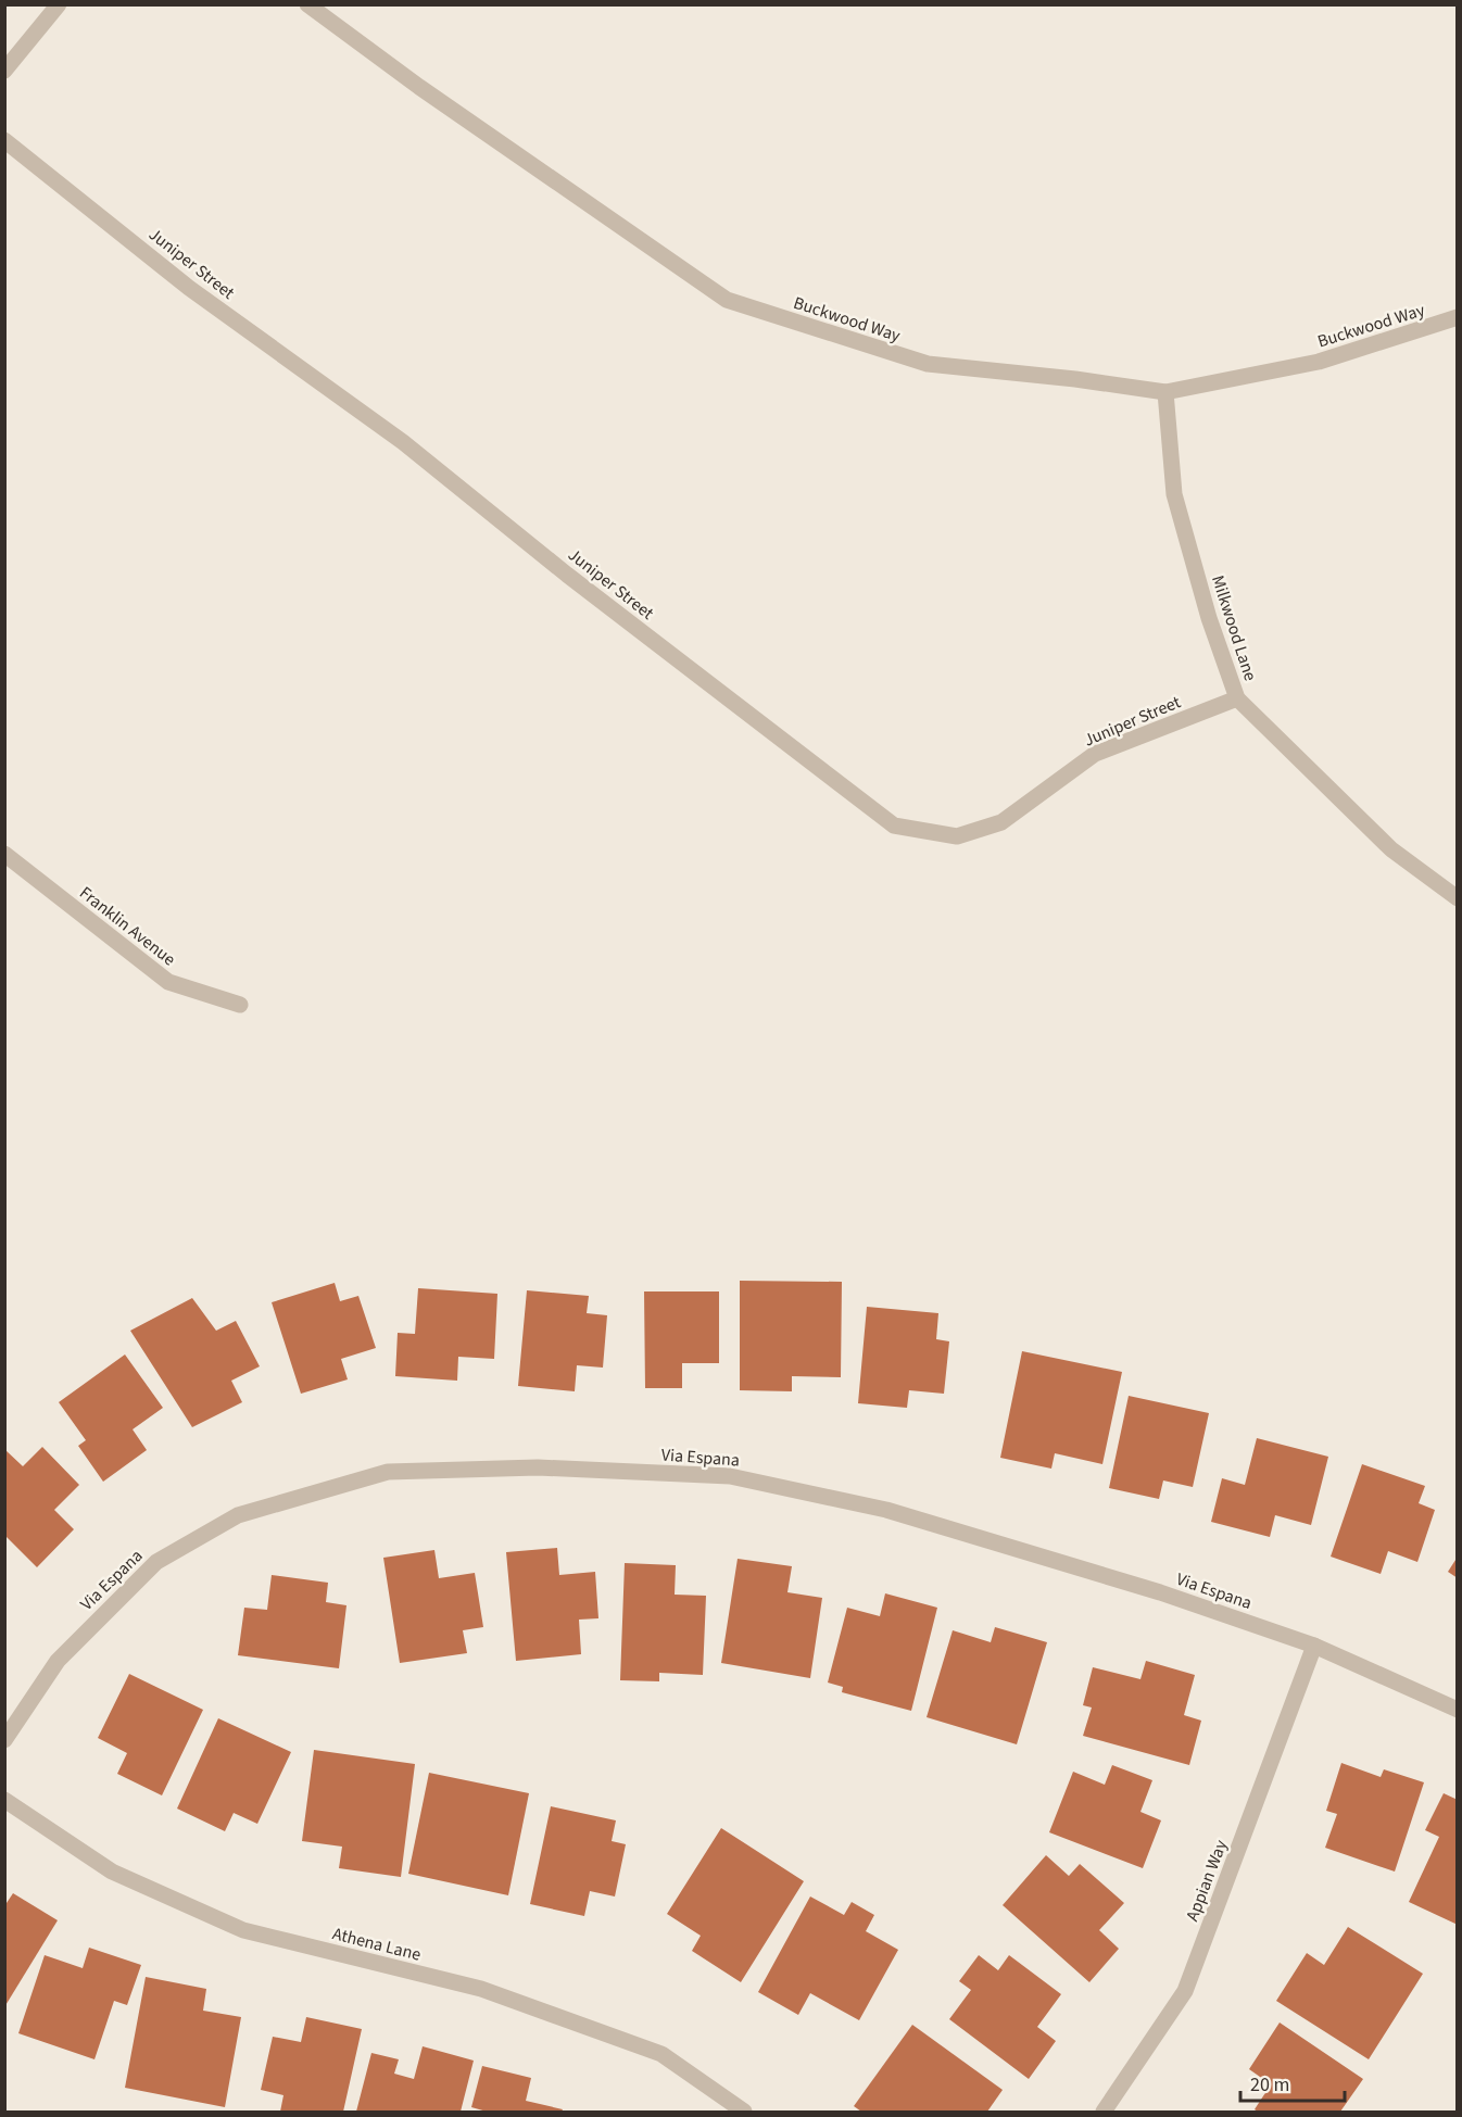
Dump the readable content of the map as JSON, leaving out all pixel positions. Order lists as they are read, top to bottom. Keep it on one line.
{"streets":{"street":["Juniper Street","Buckwood Way","Milkwood Lane","Franklin Avenue","Via Espana","Appian Way","Athena Lane"]},"crossings":[["Juniper Street","Milkwood Lane"],["Buckwood Way","Milkwood Lane"],["Via Espana","Appian Way"]],"scale_bar":"20 m"}
